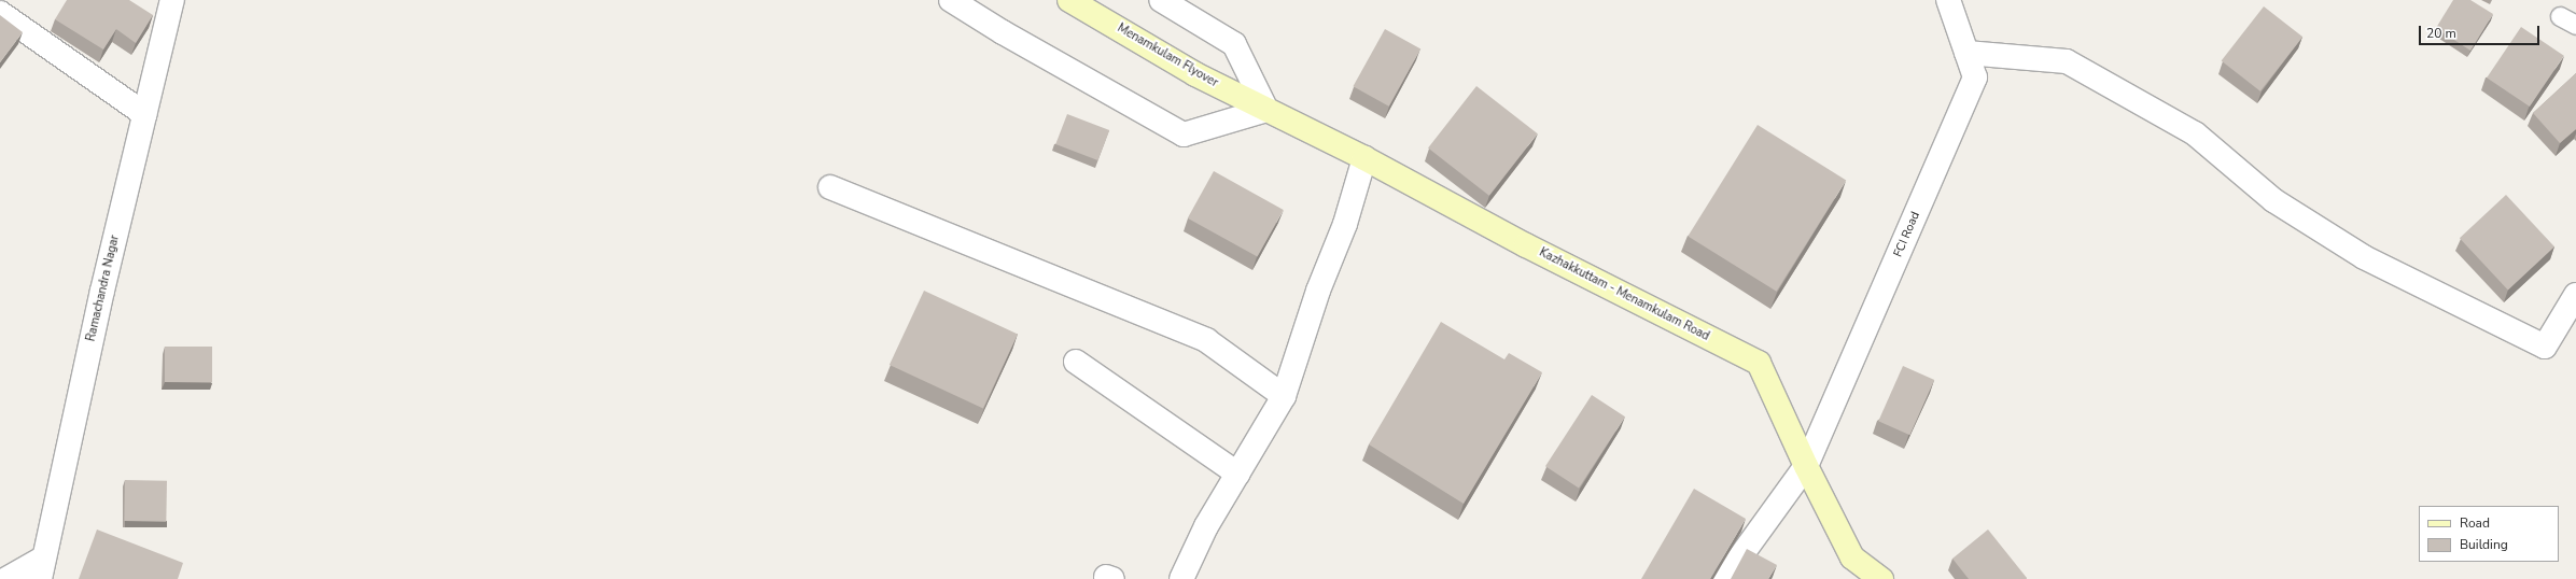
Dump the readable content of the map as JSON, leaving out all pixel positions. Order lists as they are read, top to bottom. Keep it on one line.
{"streets":{"main road":["Menamkulam Flyover","Kazhakkuttam - Menamkulam Road"],"street":["FCI Road","Ramachandra Nagar"]},"crossings":[["Menamkulam Flyover","Kazhakkuttam - Menamkulam Road"],["FCI Road","Kazhakkuttam - Menamkulam Road"]],"legend":["Road","Building"],"scale_bar":"20 m"}
